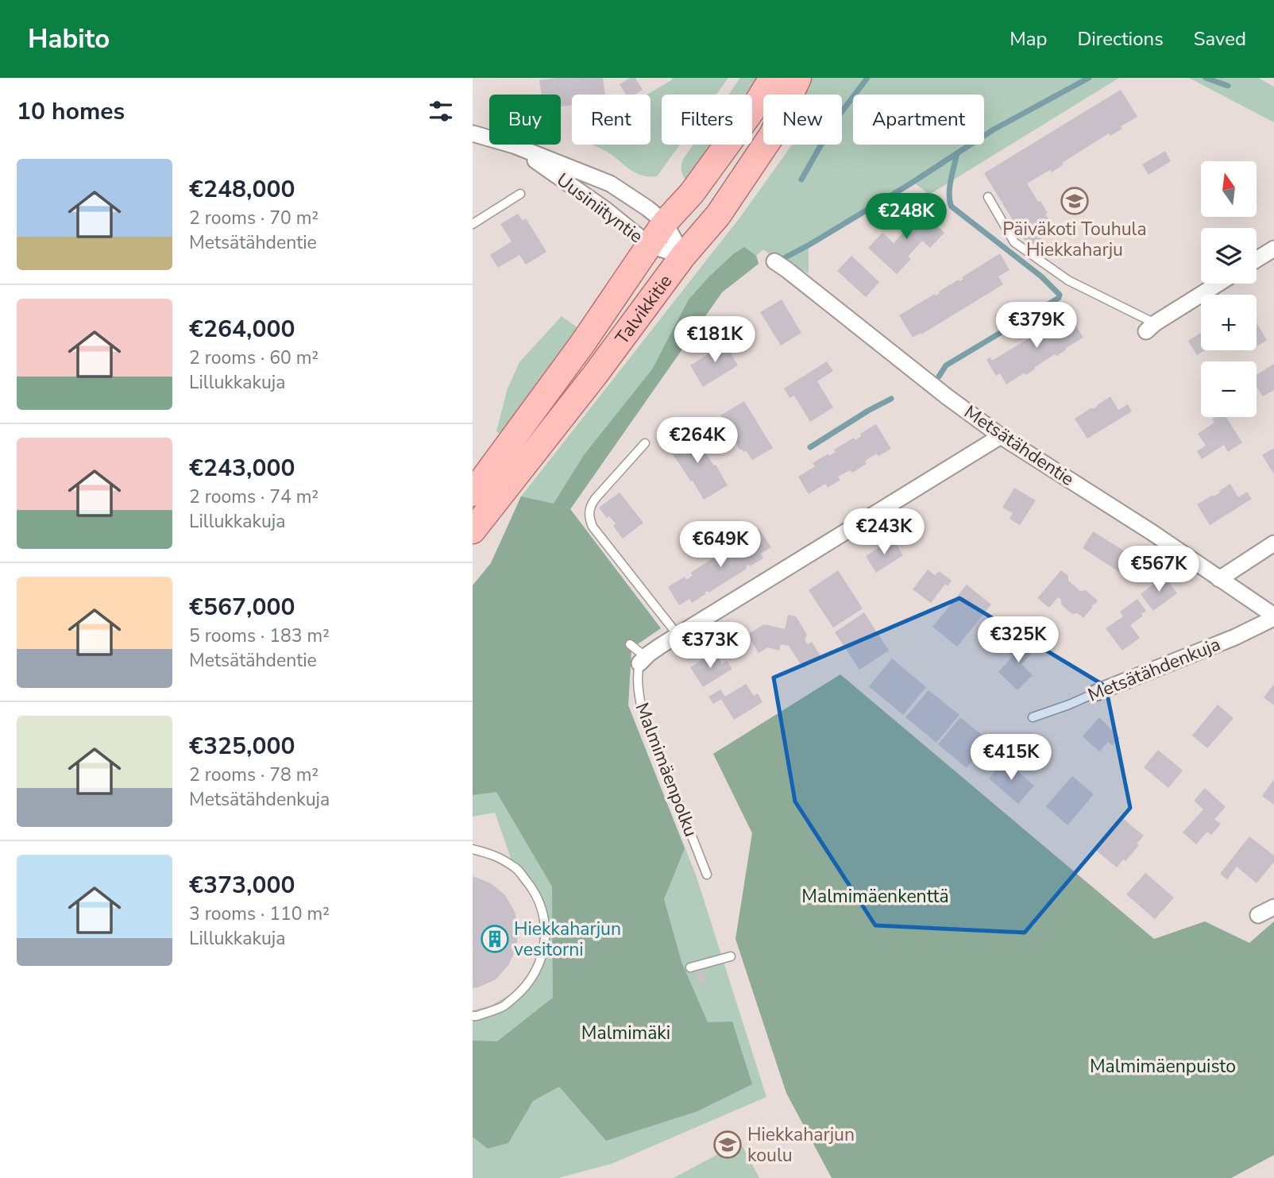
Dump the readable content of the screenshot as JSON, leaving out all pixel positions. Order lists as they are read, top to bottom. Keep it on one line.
{"streets":{"main road":["Talvikkitie"],"street":["Uusiniityntie","Metsätähdentie","Metsätähdenkuja"],"lane":["Malmimäenpolku"]},"crossings":[["Uusiniityntie","Talvikkitie"],["Metsätähdentie","Metsätähdenkuja"]],"parks":["Malmimäenkenttä","Malmimäki","Malmimäenpuisto"],"places":{"school or university":["Päiväkoti Touhula Hiekkaharju","Hiekkaharjun koulu"],"building":["Hiekkaharjun vesitorni"]},"north":"top","page":{"header":"Habito","nav":["Map","Directions","Saved"],"heading":"10 homes","chip":["Buy","Rent","Filters","New","Apartment"],"list":[{"name":"€248,000","note":"2 rooms · 70 m² · Metsätähdentie"},{"name":"€264,000","note":"2 rooms · 60 m² · Lillukkakuja"},{"name":"€243,000","note":"2 rooms · 74 m² · Lillukkakuja"},{"name":"€567,000","note":"5 rooms · 183 m² · Metsätähdentie"},{"name":"€325,000","note":"2 rooms · 78 m² · Metsätähdenkuja"},{"name":"€373,000","note":"3 rooms · 110 m² · Lillukkakuja"}],"map_buttons":["+","−"],"price":["€248K","€379K","€181K","€264K","€243K","€649K","€567K","€325K","€373K","€415K"]}}
